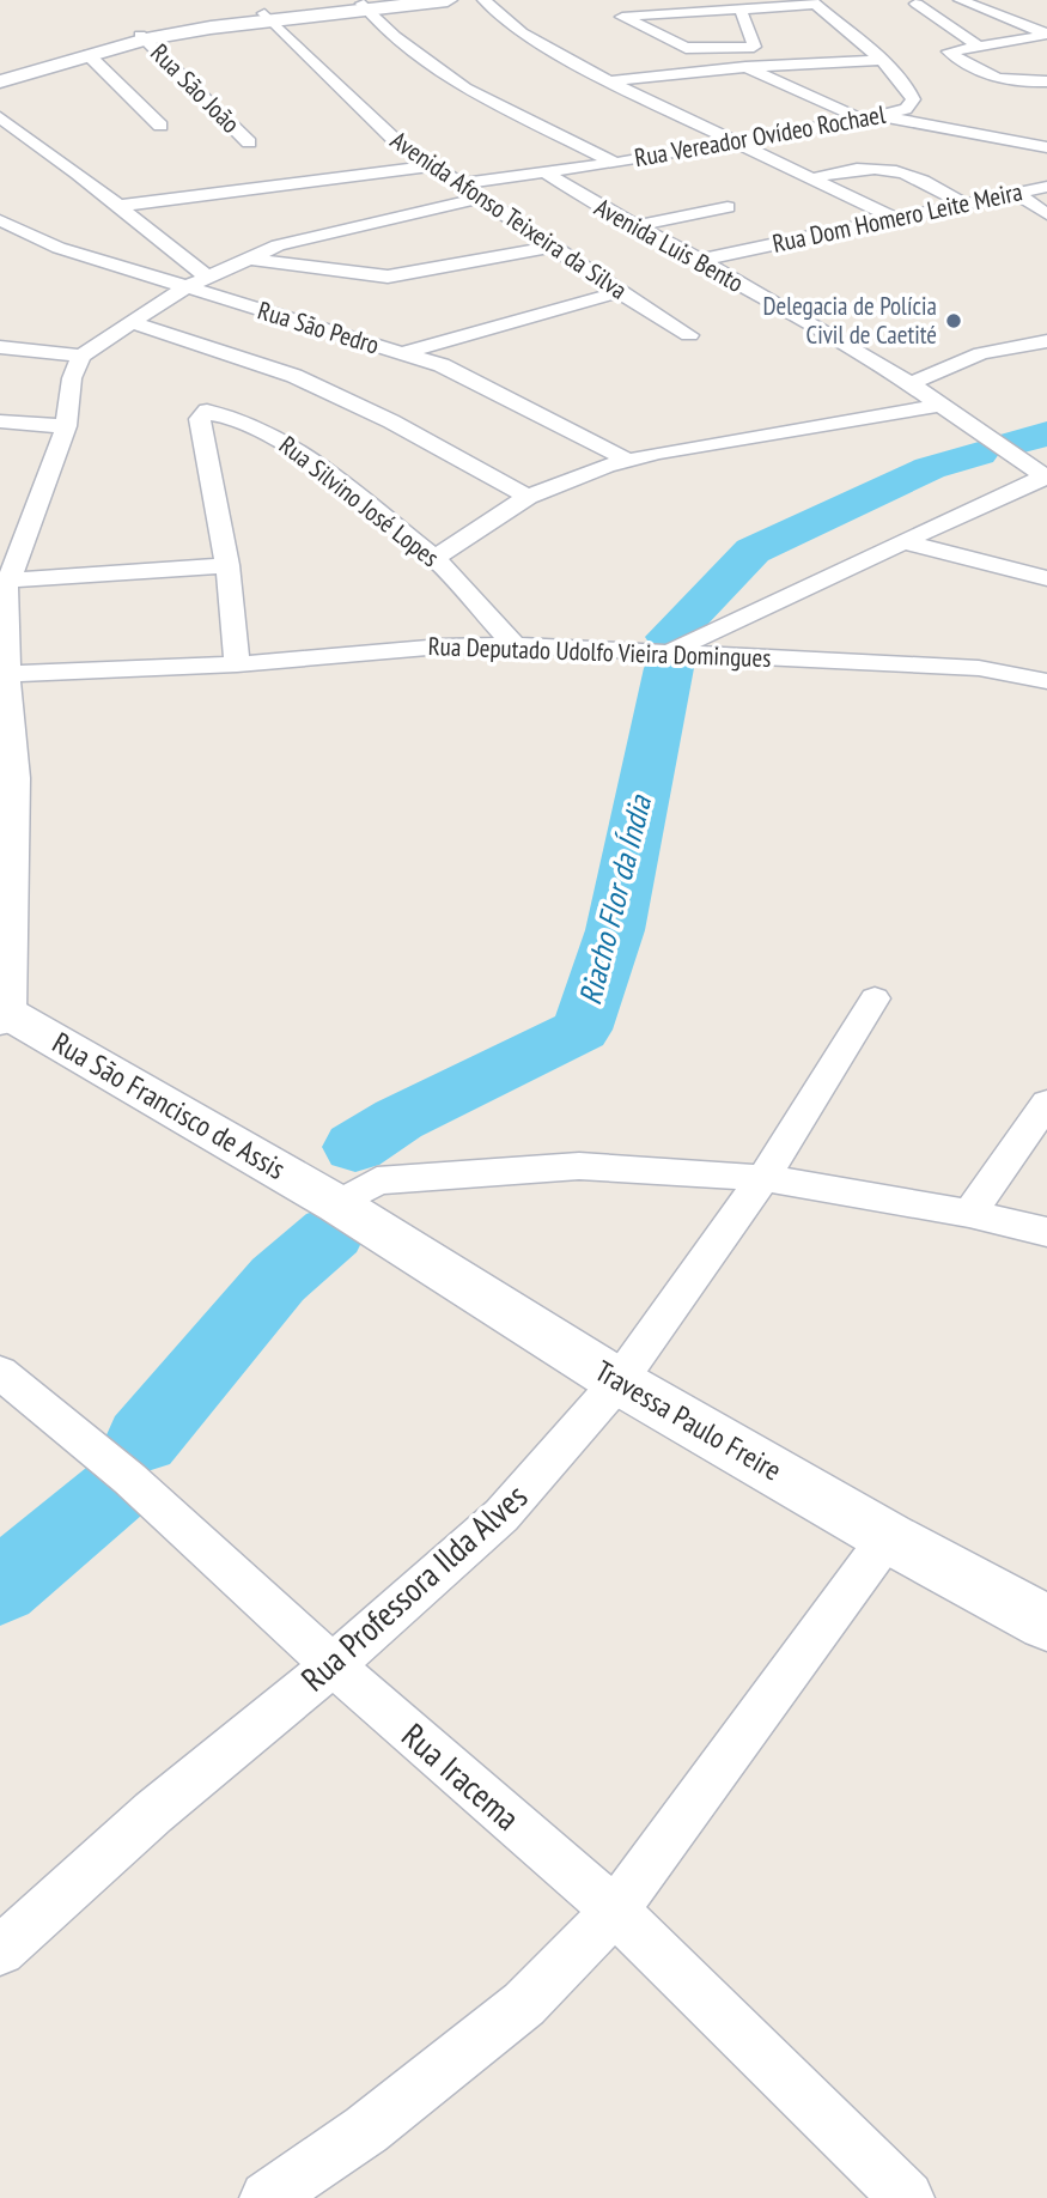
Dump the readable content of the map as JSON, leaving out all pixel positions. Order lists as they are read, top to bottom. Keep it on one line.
{"streets":{"street":["Rua São João","Rua Vereador Ovídeo Rochael","Avenida Afonso Teixeira da Silva","Rua Dom Homero Leite Meira","Avenida Luis Bento","Rua São Pedro","Rua Silvino José Lopes","Rua Deputado Udolfo Vieira Domingues","Rua São Francisco de Assis","Travessa Paulo Freire","Rua Professora Ilda Alves","Rua Iracema"]},"crossings":[["Rua Vereador Ovídeo Rochael","Avenida Afonso Teixeira da Silva"],["Rua Vereador Ovídeo Rochael","Avenida Luis Bento"],["Rua Dom Homero Leite Meira","Avenida Luis Bento"],["Rua Silvino José Lopes","Rua Deputado Udolfo Vieira Domingues"],["Rua São Francisco de Assis","Travessa Paulo Freire"],["Travessa Paulo Freire","Rua Professora Ilda Alves"],["Rua Professora Ilda Alves","Rua Iracema"]],"water":["Riacho Flor da Índia"],"places":["Delegacia de Polícia Civil de Caetité"]}
